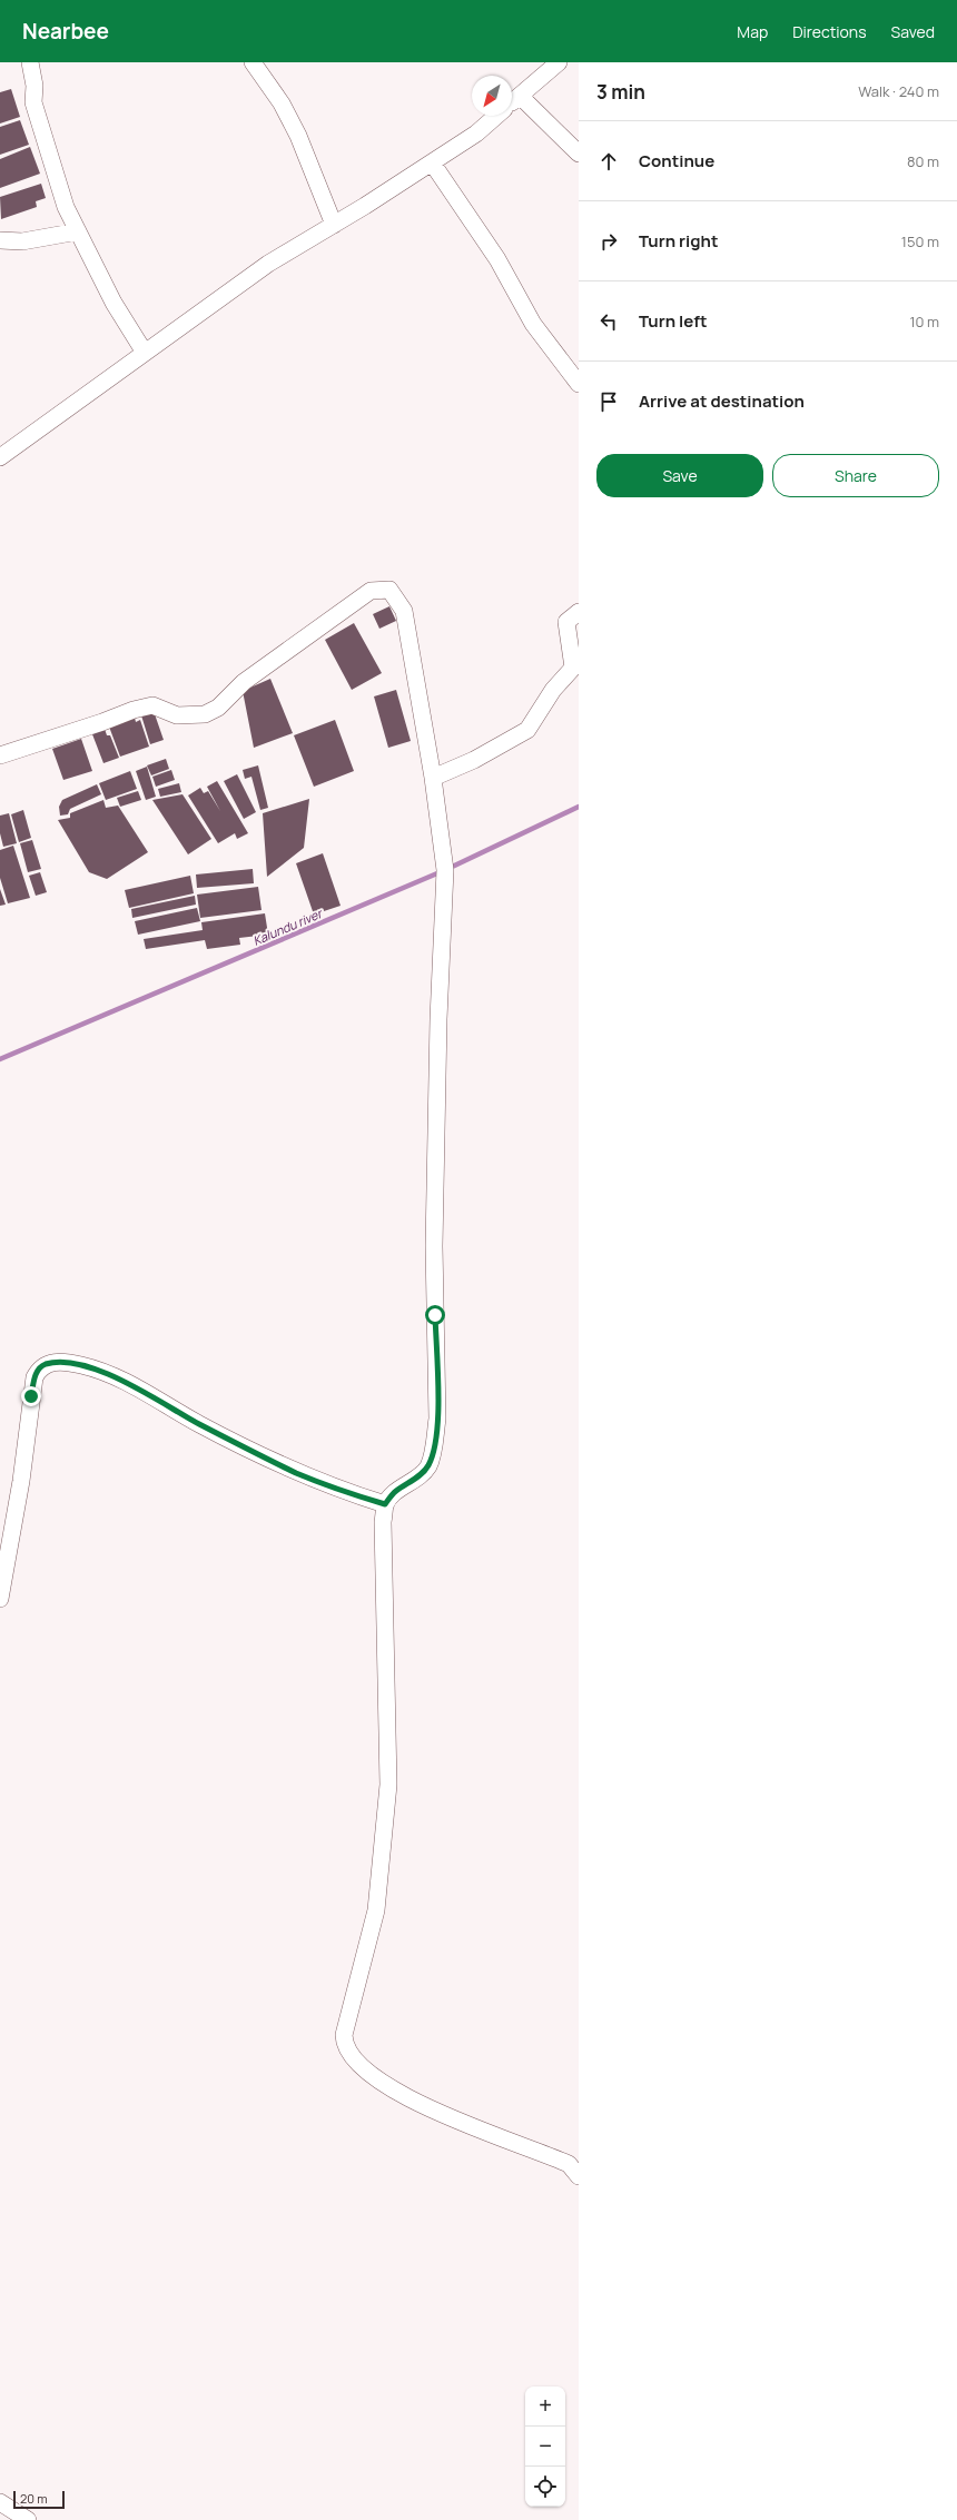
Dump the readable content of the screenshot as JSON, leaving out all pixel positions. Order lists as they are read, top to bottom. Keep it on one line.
{"water":["Kalundu river"],"scale_bar":"20 m","north":"bottom left","page":{"header":"Nearbee","nav":["Map","Directions","Saved"],"heading":["3 min","Walk · 240 m"],"list":[["Continue","80 m"],["Turn right","150 m"],["Turn left","10 m"],"Arrive at destination"],"buttons":["Save","Share"],"map_buttons":["+","−"],"scale":"20 m"}}
